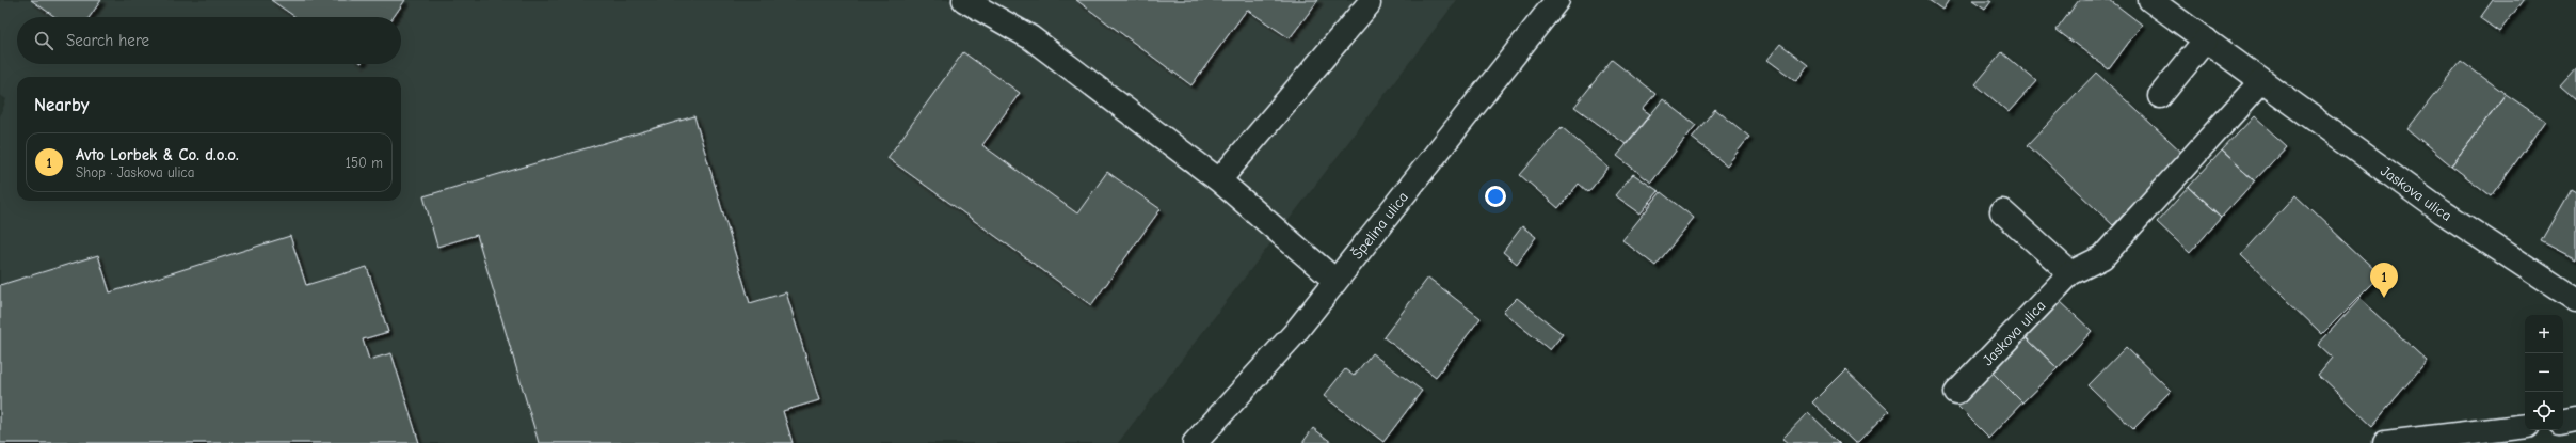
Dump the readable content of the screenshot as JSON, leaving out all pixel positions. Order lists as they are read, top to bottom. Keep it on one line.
{"streets":{"street":["Jaskova ulica","Špelina ulica"]},"page":{"search":"Search here","heading":"Nearby","list":[{"mark":"1","name":"Avto Lorbek & Co. d.o.o.","note":"Shop · Jaskova ulica","value":"150 m"}],"pins":"1","map_buttons":["+","−"]}}
